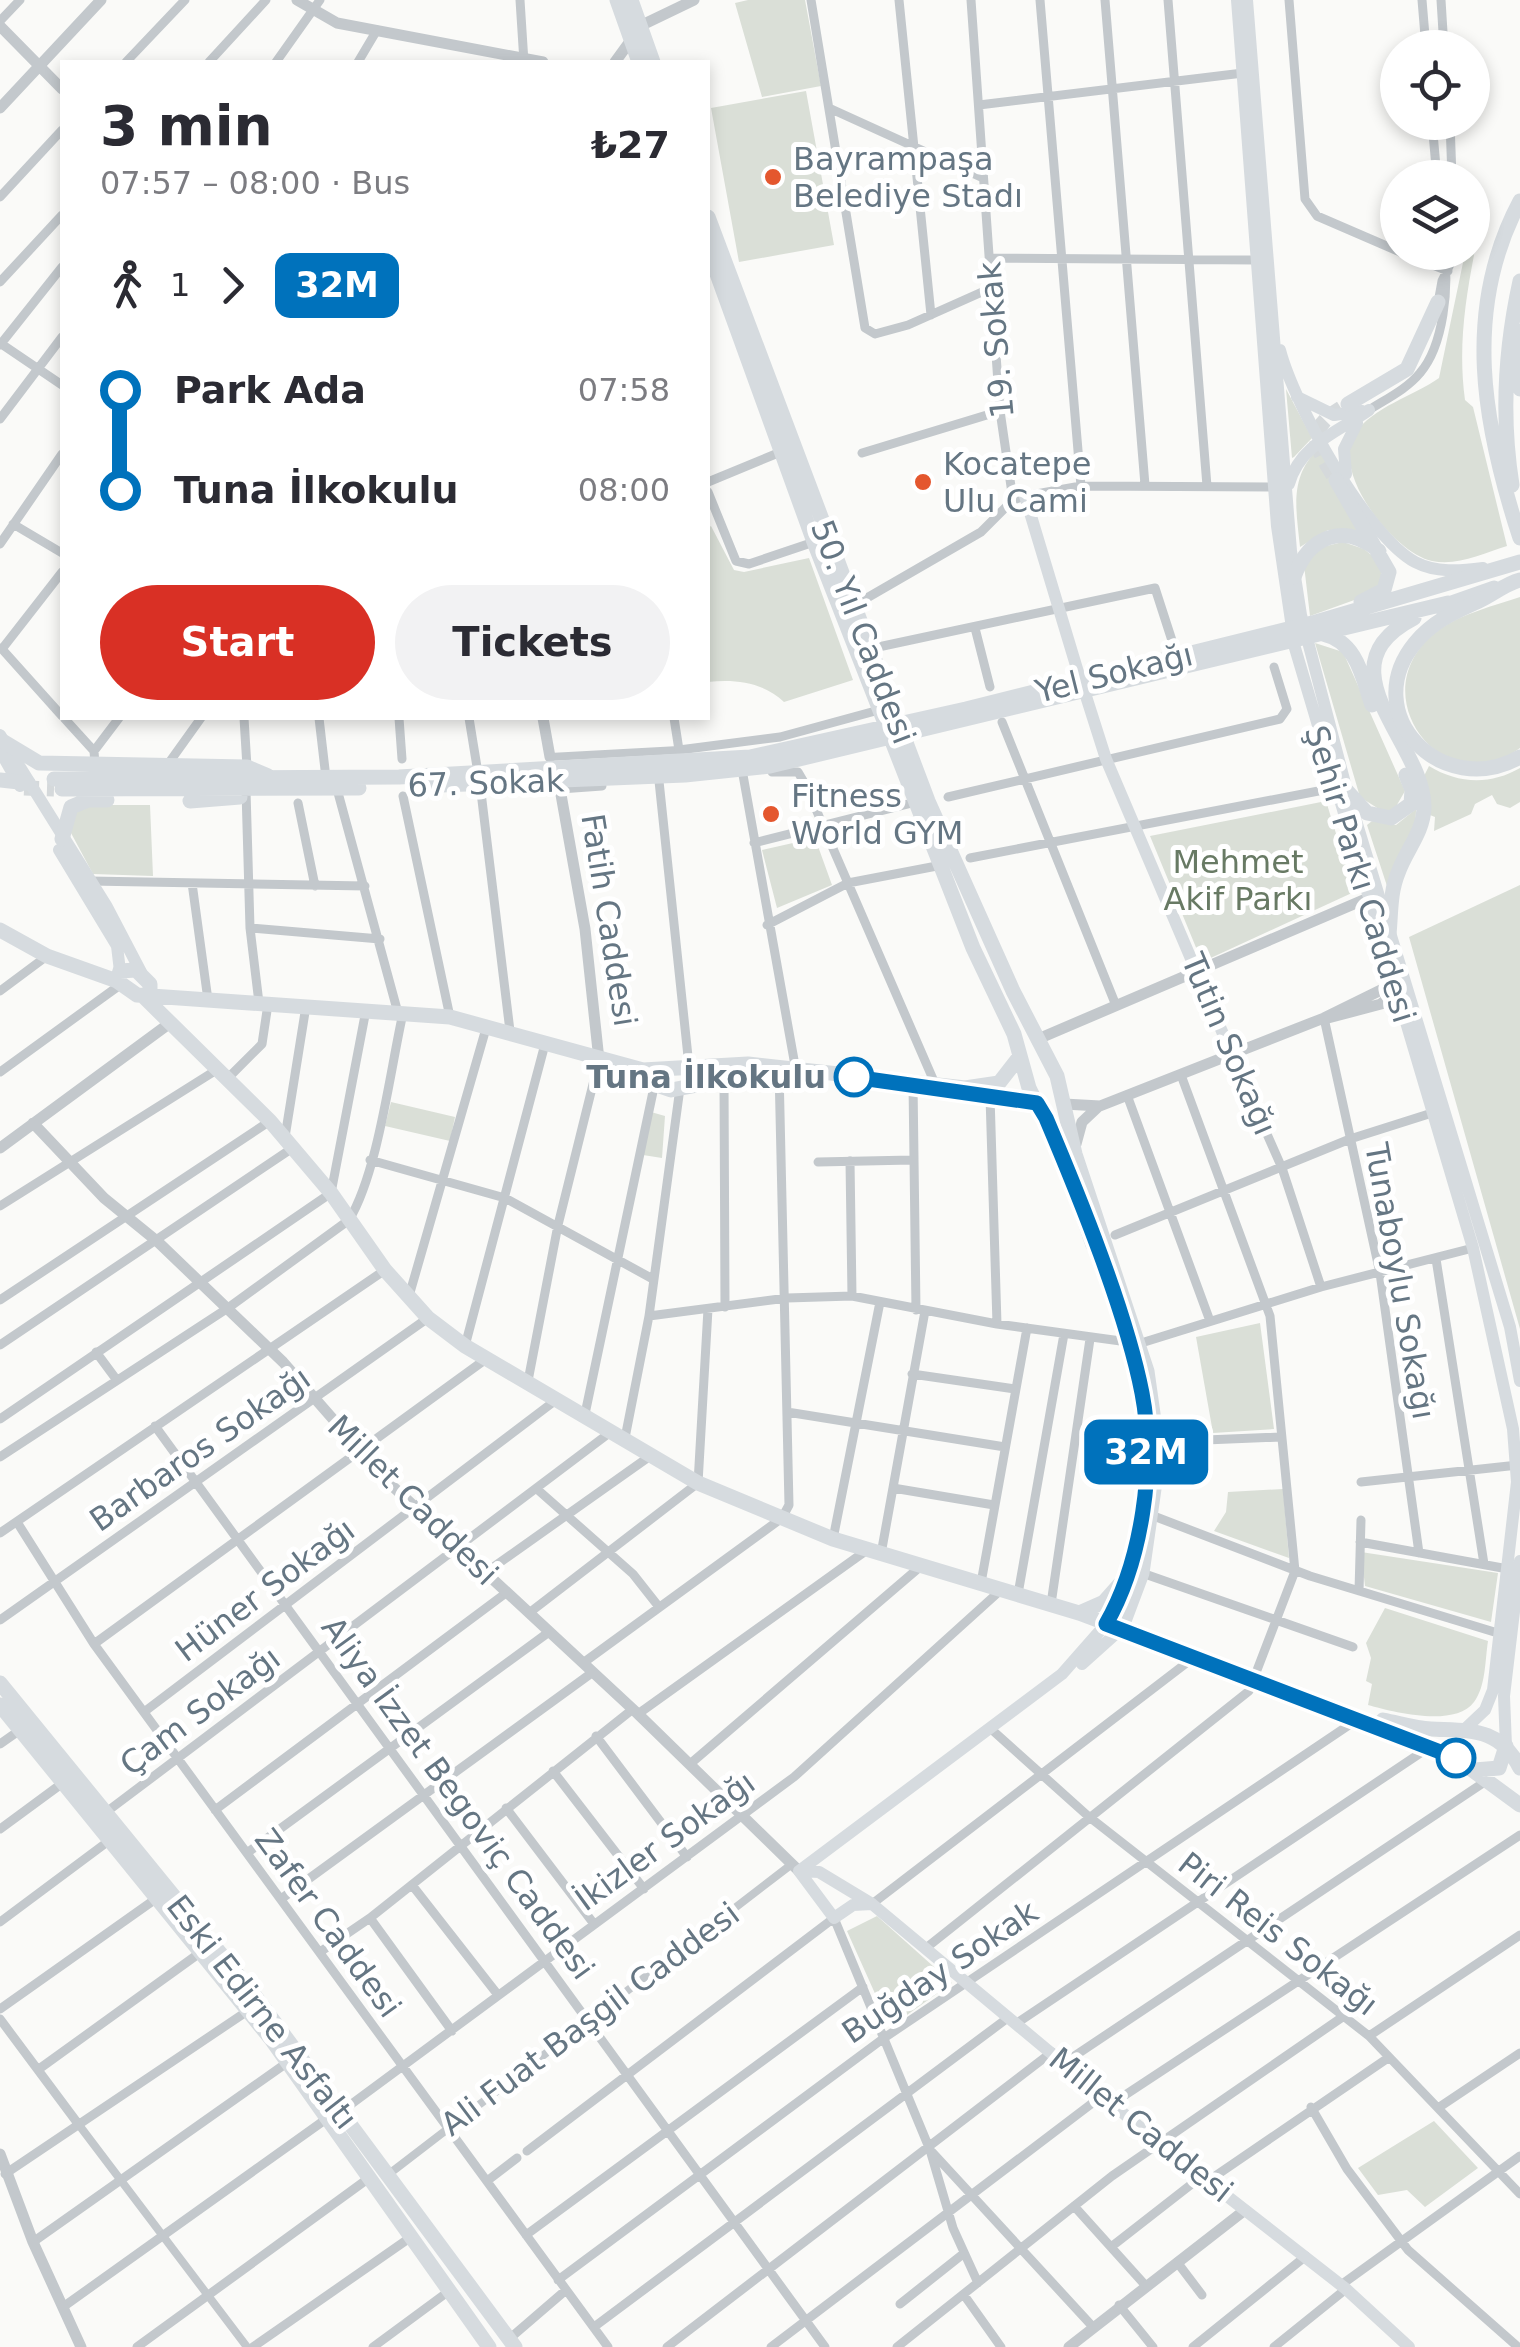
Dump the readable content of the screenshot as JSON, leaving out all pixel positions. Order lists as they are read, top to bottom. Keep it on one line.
{"streets":{"main road":["19. Sokak","50. Yıl Caddesi","Yel Sokağı","67. Sokak","Şehir Parkı Caddesi","Tutin Sokağı","Millet Caddesi","Eski Edirne Asfaltı","Ali Fuat Başgil Caddesi"],"street":["Fatih Caddesi","Tunaboylu Sokağı","Barbaros Sokağı","Hüner Sokağı","Çam Sokağı","Aliya İzzet Begoviç Caddesi","İkizler Sokağı","Zafer Caddesi","Piri Reis Sokağı","Buğday Sokak"]},"crossings":[["19. Sokak","Yel Sokağı"],["19. Sokak","Tutin Sokağı"],["Yel Sokağı","67. Sokak"],["Yel Sokağı","Tutin Sokağı"],["67. Sokak","Fatih Caddesi"],["Barbaros Sokağı","Millet Caddesi"],["Barbaros Sokağı","Aliya İzzet Begoviç Caddesi"],["Barbaros Sokağı","Zafer Caddesi"],["Millet Caddesi","Hüner Sokağı"],["Millet Caddesi","Çam Sokağı"],["Millet Caddesi","İkizler Sokağı"],["Millet Caddesi","Buğday Sokak"],["Millet Caddesi","Ali Fuat Başgil Caddesi"],["Hüner Sokağı","Aliya İzzet Begoviç Caddesi"],["Hüner Sokağı","Zafer Caddesi"],["Çam Sokağı","Aliya İzzet Begoviç Caddesi"],["Çam Sokağı","Zafer Caddesi"],["Çam Sokağı","Eski Edirne Asfaltı"],["Aliya İzzet Begoviç Caddesi","İkizler Sokağı"],["Aliya İzzet Begoviç Caddesi","Buğday Sokak"],["Aliya İzzet Begoviç Caddesi","Ali Fuat Başgil Caddesi"],["İkizler Sokağı","Zafer Caddesi"],["İkizler Sokağı","Eski Edirne Asfaltı"],["Zafer Caddesi","Buğday Sokak"],["Zafer Caddesi","Ali Fuat Başgil Caddesi"],["Piri Reis Sokağı","Buğday Sokak"],["Piri Reis Sokağı","Ali Fuat Başgil Caddesi"],["Eski Edirne Asfaltı","Ali Fuat Başgil Caddesi"]],"parks":["Mehmet Akif Parkı"],"places":["Bayrampaşa Belediye Stadı","Kocatepe Ulu Cami","Fitness World GYM","Tuna İlkokulu"],"lines":["bus line 32M"],"page":{"on_map":"32M","heading":["3 min","07:57 – 08:00 · Bus","₺27"],"legs":["1","32M"],"list":[{"name":"Park Ada","value":"07:58"},{"name":"Tuna İlkokulu","value":"08:00"}],"buttons":["Start","Tickets"]}}
